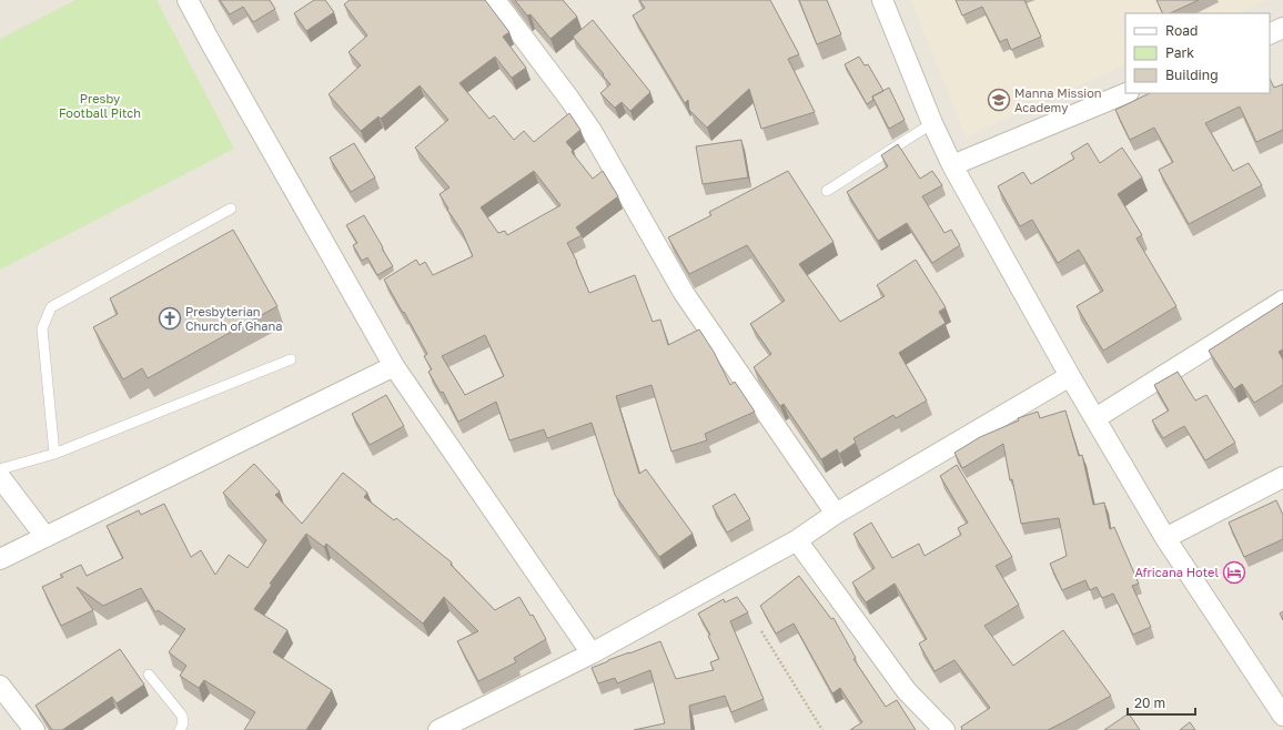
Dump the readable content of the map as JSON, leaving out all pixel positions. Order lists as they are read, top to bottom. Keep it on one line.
{"parks":["Presby Football Pitch"],"places":{"school or university":["Manna Mission Academy"],"church":["Presbyterian Church of Ghana"],"hotel":["Africana Hotel"]},"legend":["Road","Park","Building"],"scale_bar":"20 m"}
